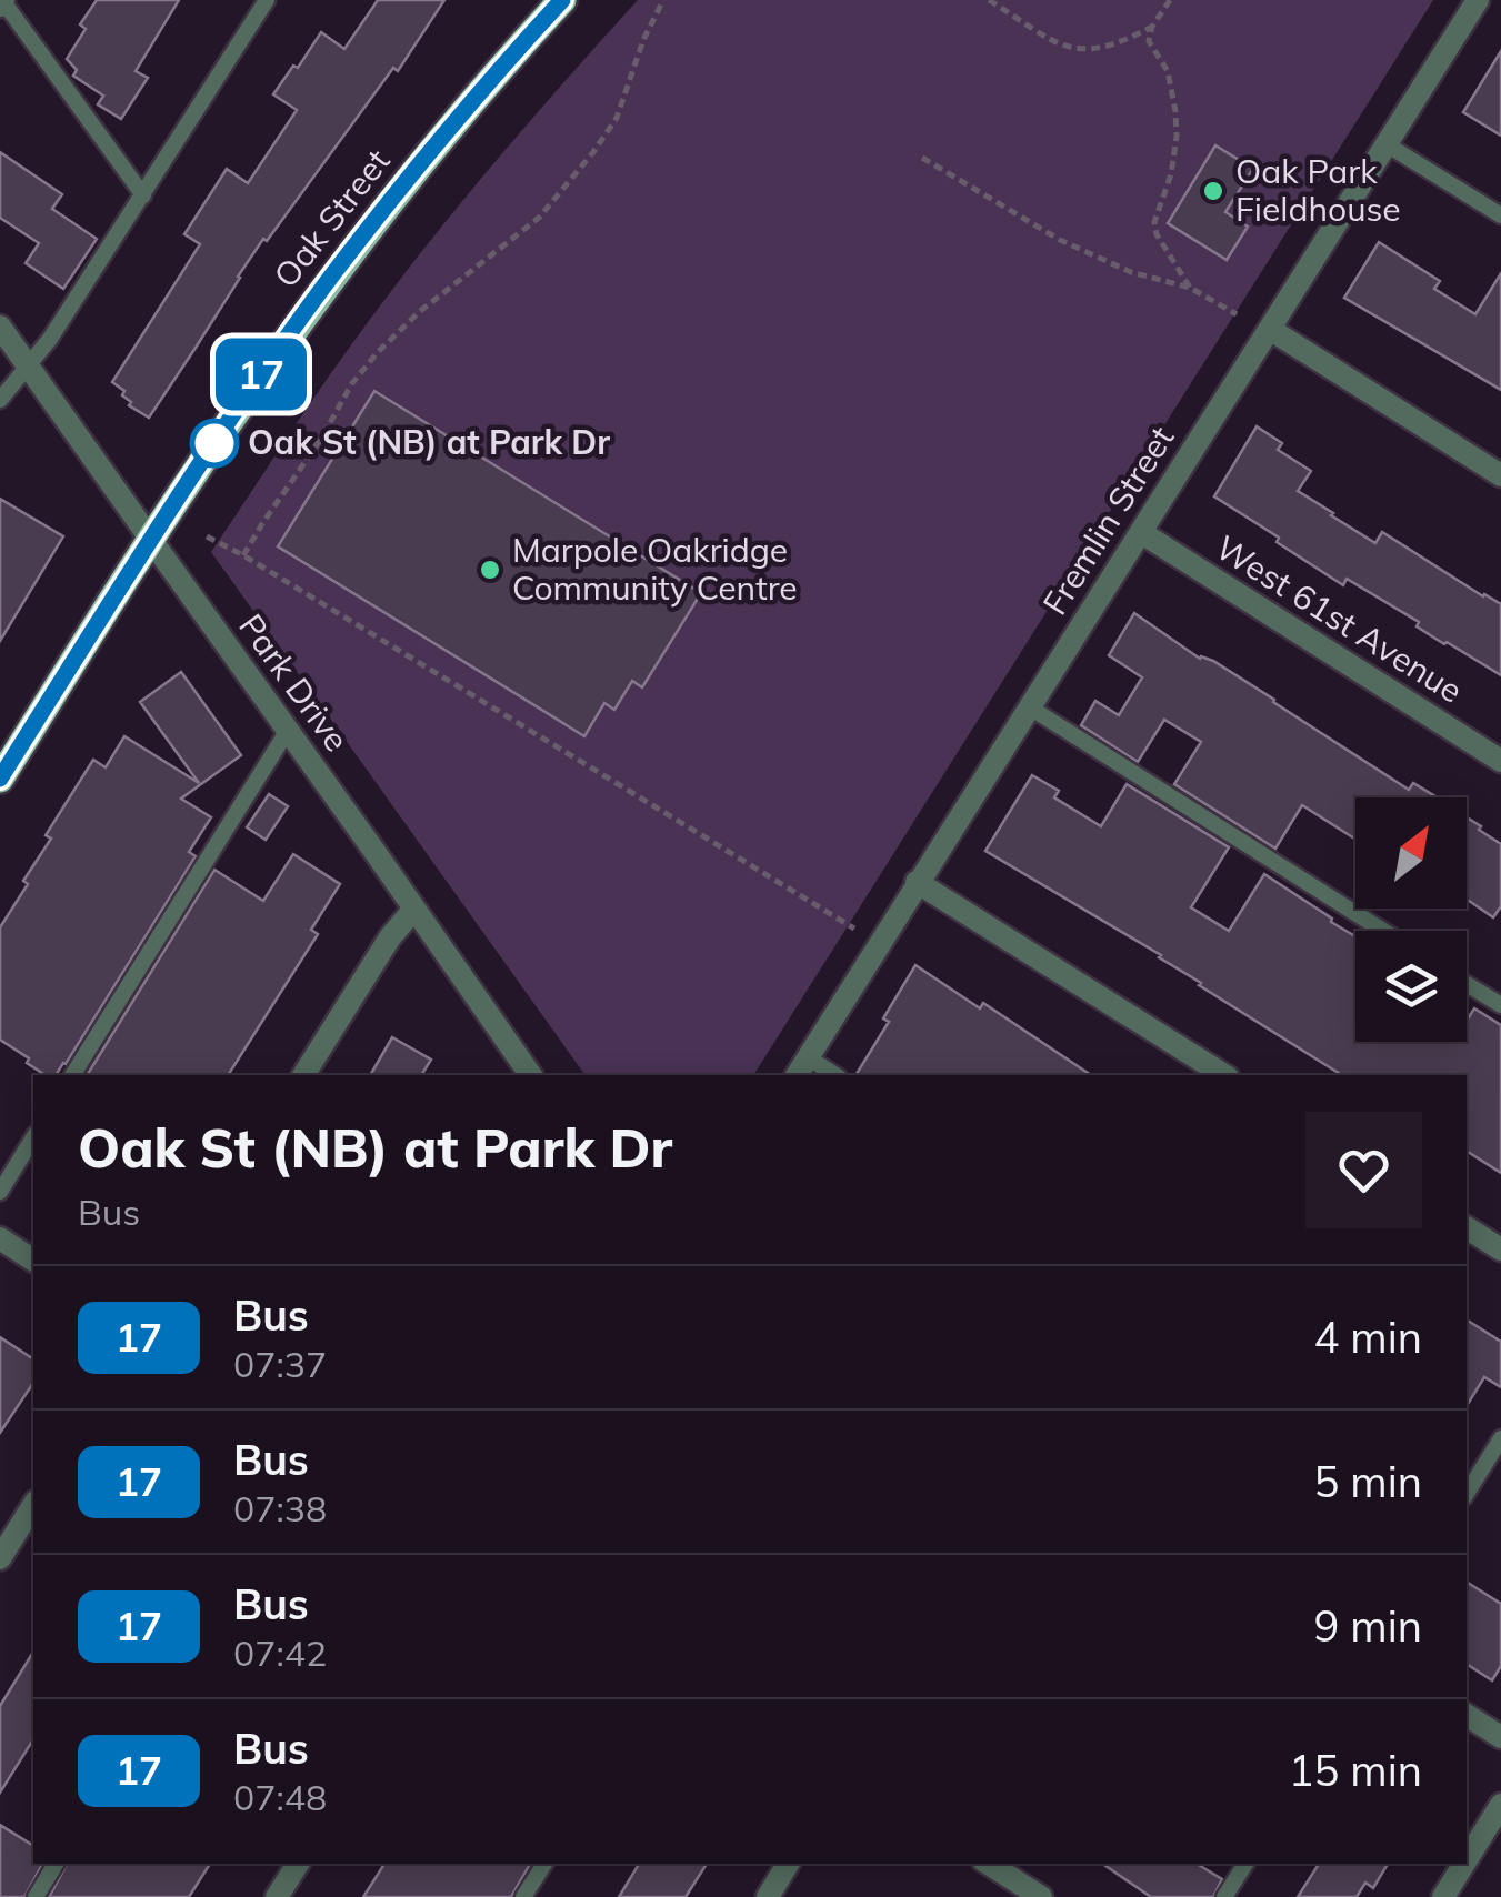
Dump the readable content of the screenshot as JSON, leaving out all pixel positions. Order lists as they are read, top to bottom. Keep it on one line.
{"streets":{"main road":["Oak Street"],"street":["Fremlin Street","West 61st Avenue","Park Drive"]},"crossings":[["Oak Street","Park Drive"],["Fremlin Street","West 61st Avenue"]],"places":["Oak Park Fieldhouse","Oak St (NB) at Park Dr","Marpole Oakridge Community Centre"],"lines":["bus line 17"],"north":"top right","page":{"on_map":"17","heading":["Oak St (NB) at Park Dr","Bus"],"list":[{"mark":"17","name":"Bus","note":"07:37","value":"4 min"},{"mark":"17","name":"Bus","note":"07:38","value":"5 min"},{"mark":"17","name":"Bus","note":"07:42","value":"9 min"},{"mark":"17","name":"Bus","note":"07:48","value":"15 min"}]}}
